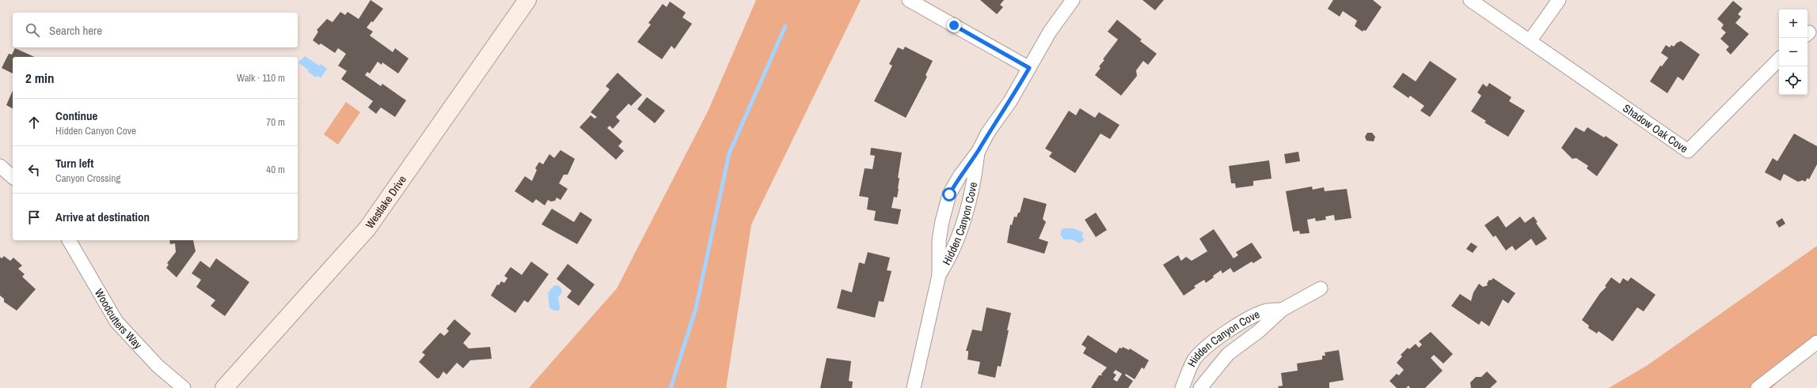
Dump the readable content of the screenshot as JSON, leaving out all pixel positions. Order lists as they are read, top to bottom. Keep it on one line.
{"streets":{"street":["Shadow Oak Cove","Westlake Drive","Hidden Canyon Cove","Woodcutters Way"]},"page":{"map_buttons":["+","−"],"search":"Search here","heading":["2 min","Walk · 110 m"],"list":[["Continue","Hidden Canyon Cove","70 m"],["Turn left","Canyon Crossing","40 m"],"Arrive at destination"]}}
